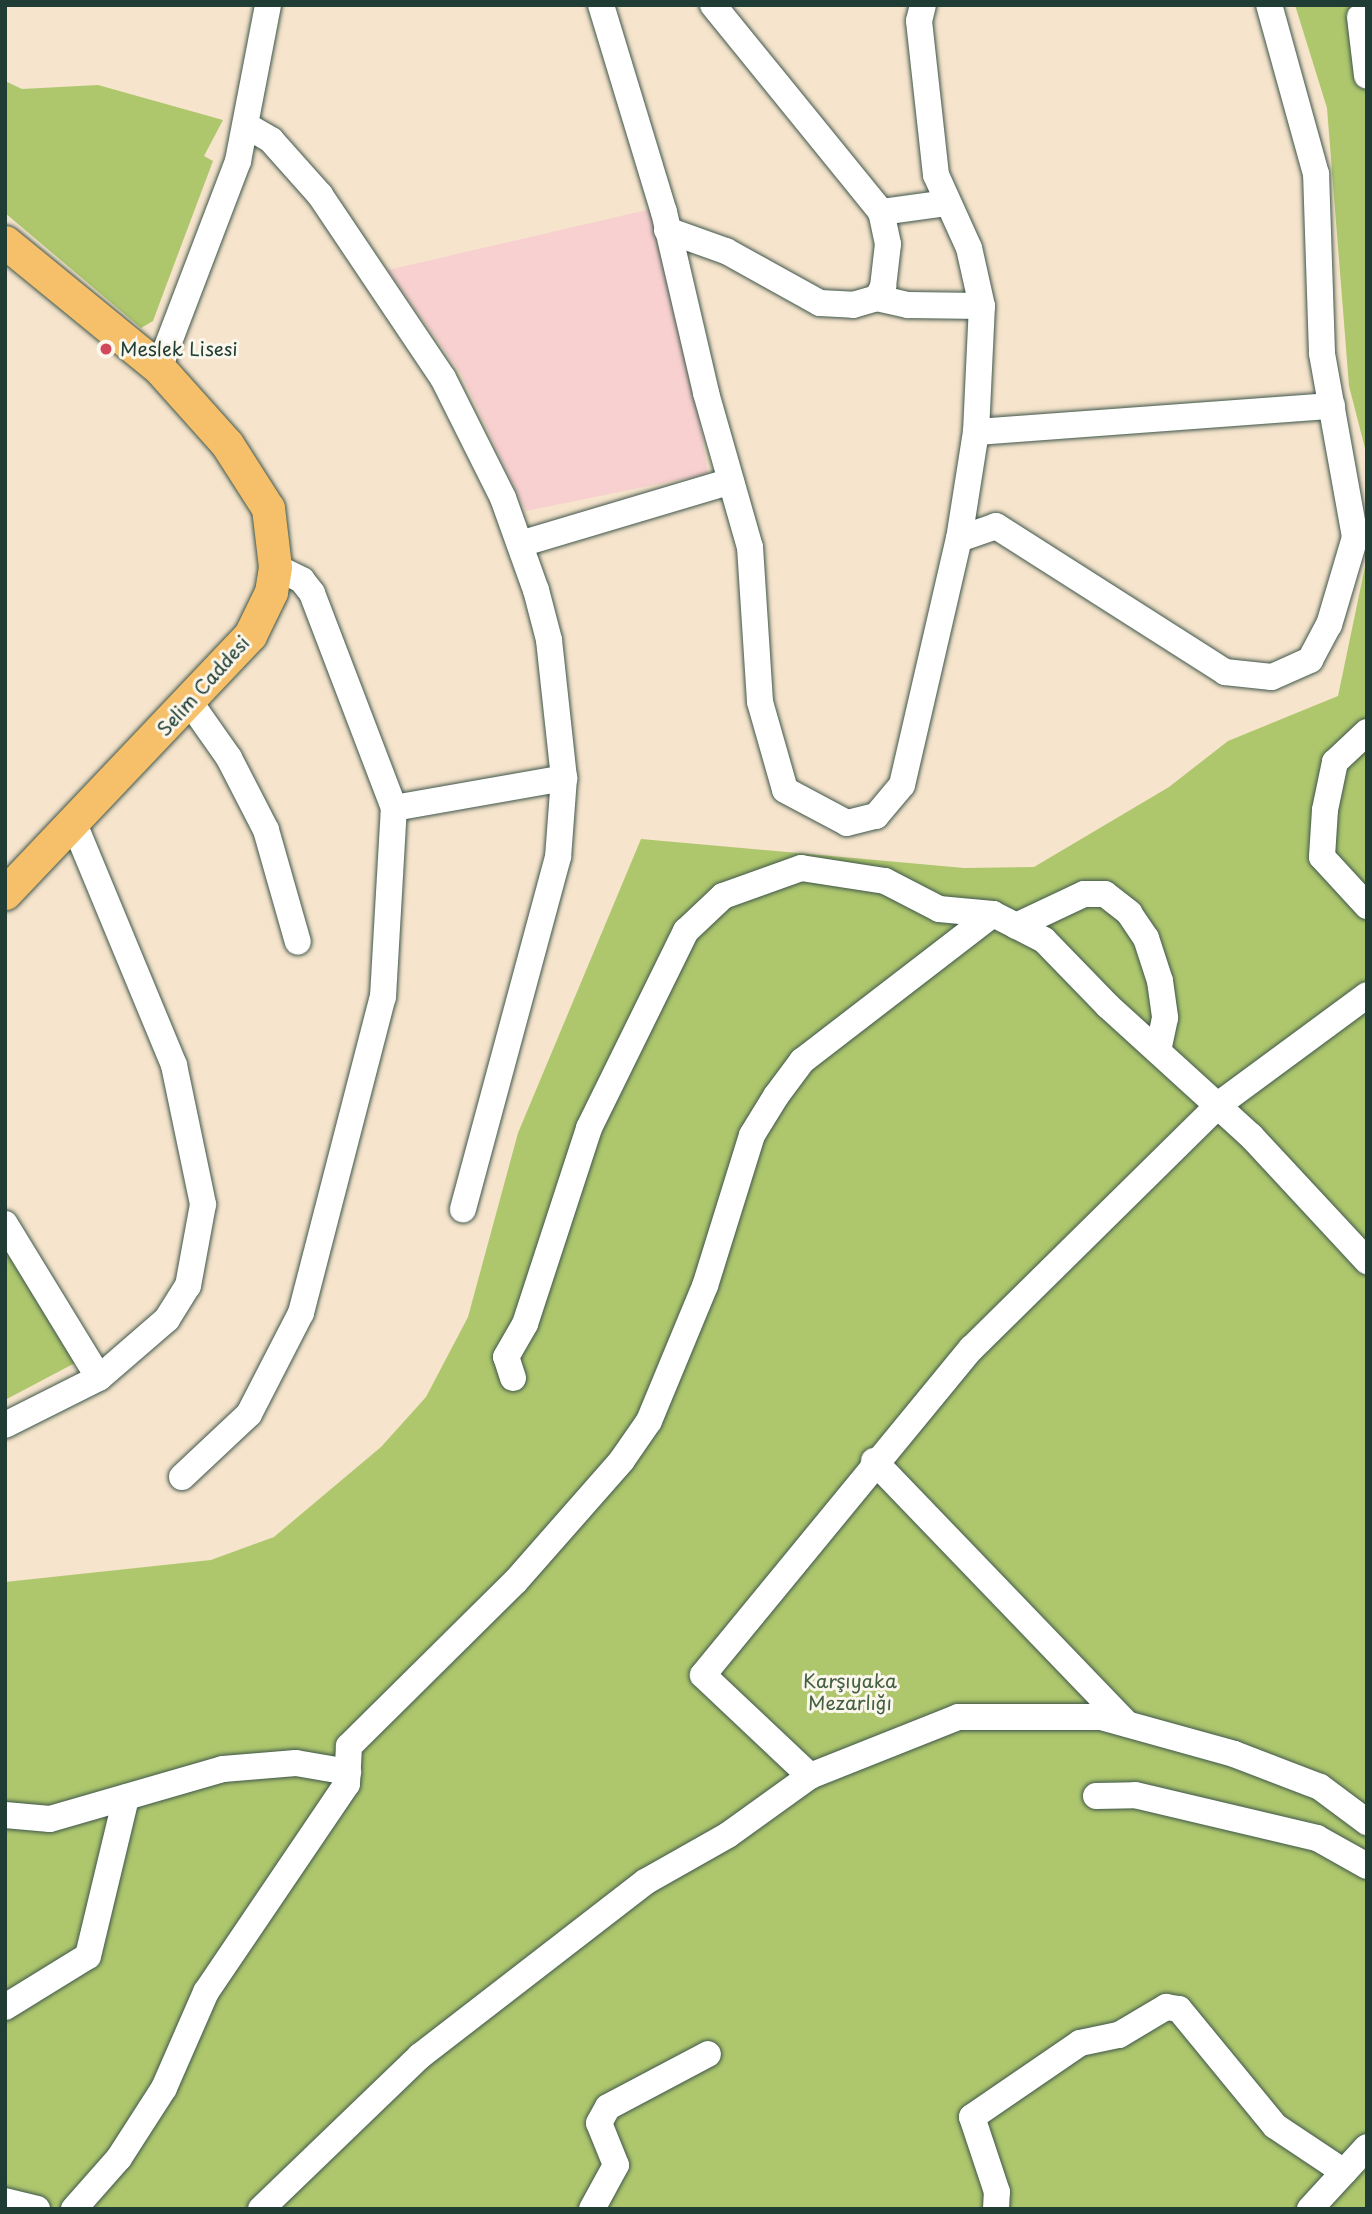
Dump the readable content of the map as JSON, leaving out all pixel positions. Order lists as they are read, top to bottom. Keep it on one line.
{"streets":{"main road":["Selim Caddesi"]},"parks":["Karşıyaka Mezarlığı"],"places":["Meslek Lisesi"]}
